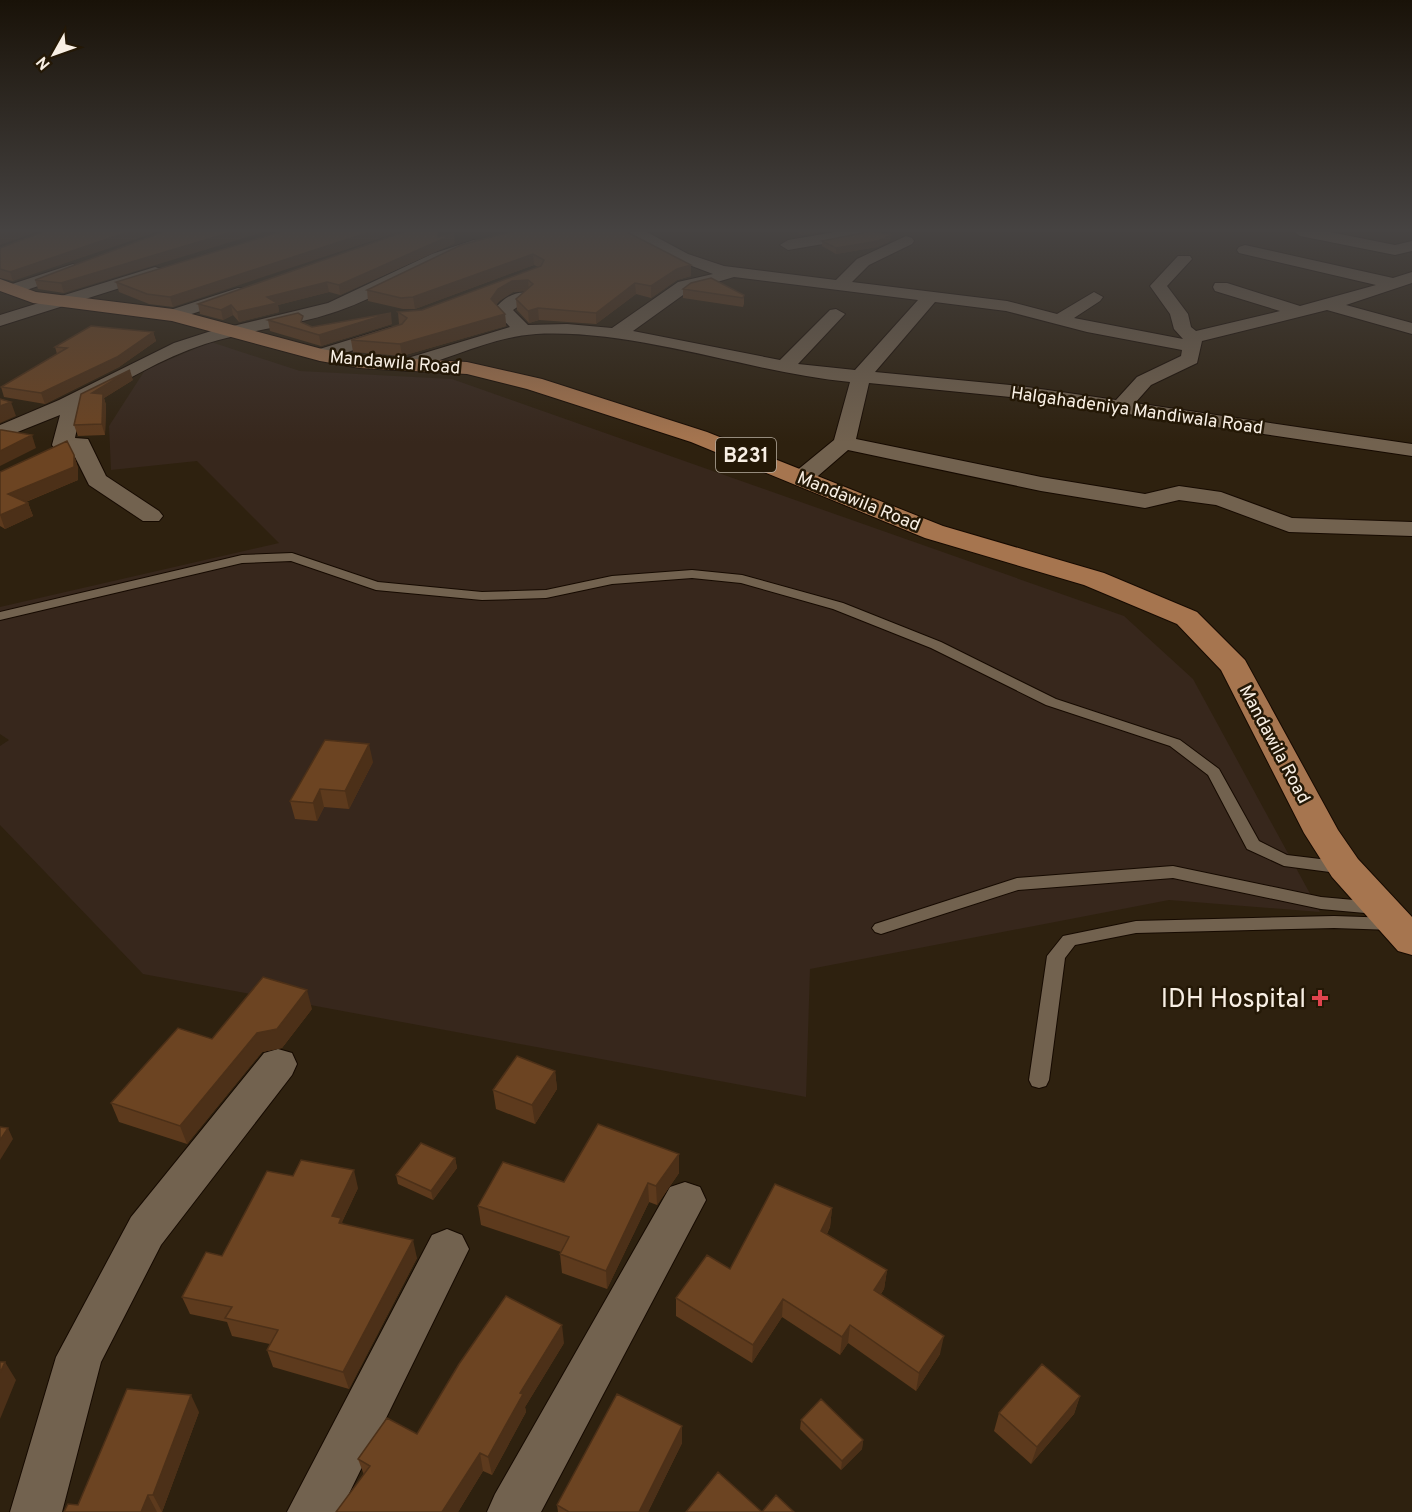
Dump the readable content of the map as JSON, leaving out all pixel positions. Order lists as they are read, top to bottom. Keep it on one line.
{"streets":{"main road":["Mandawila Road","B231"],"street":["Halgahadeniya Mandiwala Road"]},"crossings":[["Mandawila Road","Halgahadeniya Mandiwala Road"]],"places":{"health":["IDH Hospital"]},"north":"bottom left"}
